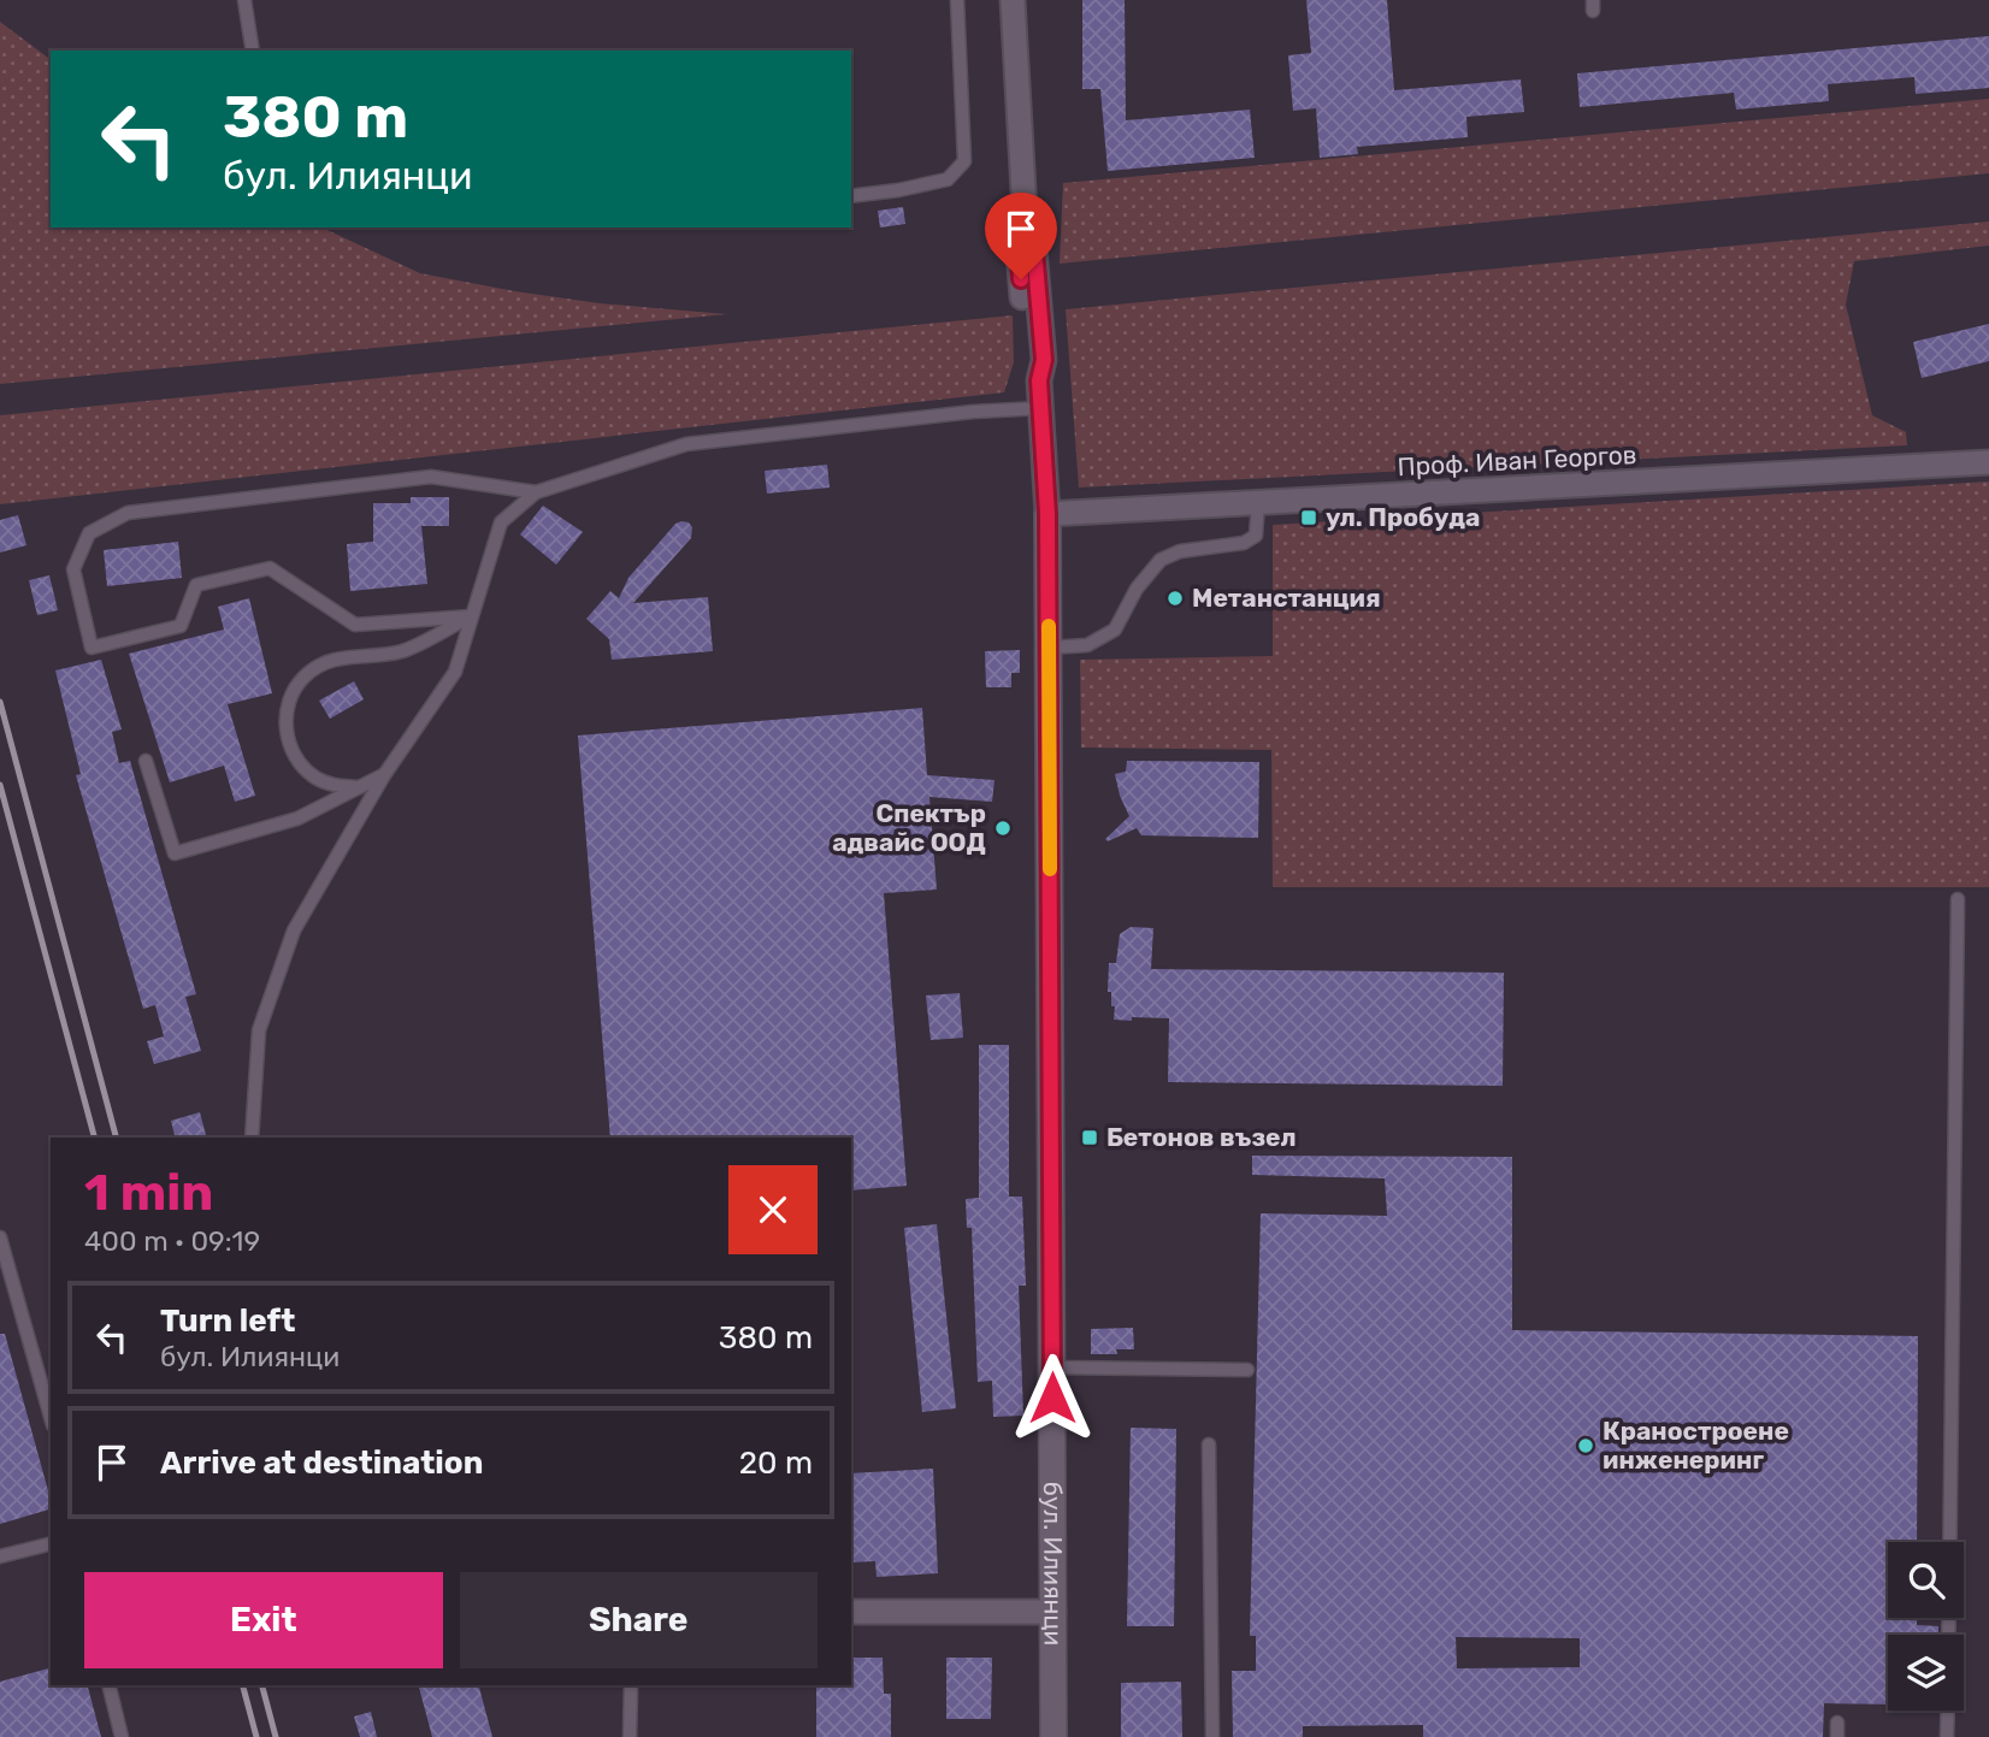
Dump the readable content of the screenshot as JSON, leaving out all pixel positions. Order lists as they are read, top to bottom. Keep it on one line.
{"streets":{"street":["Проф. Иван Георгов","бул. Илиянци"]},"crossings":[["Проф. Иван Георгов","бул. Илиянци"]],"places":{"transit":["ул. Пробуда","Бетонов възел"],"other":["Метанстанция","Спектър адвайс ООД","Краностроене инженеринг"]},"page":{"turn":["380 m","бул. Илиянци"],"heading":["1 min","400 m · 09:19"],"list":[{"name":"Turn left","note":"бул. Илиянци","value":"380 m"},{"name":"Arrive at destination","value":"20 m"}],"buttons":["Exit","Share"]}}
